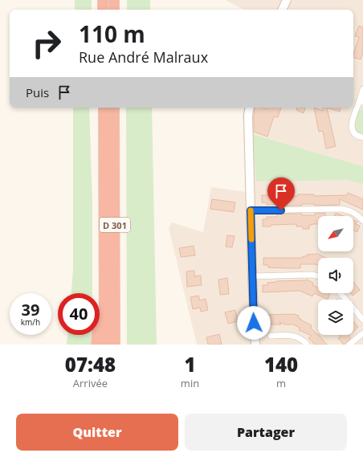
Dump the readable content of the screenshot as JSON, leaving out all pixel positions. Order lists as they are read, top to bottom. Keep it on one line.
{"streets":{"highway":["D 301"]},"north":"bottom left","page":{"turn":["110 m","Rue André Malraux"],"then":"Puis","speed":"39 km/h","limit":"40","eta":["07:48","Arrivée","1","min","140","m"],"buttons":["Quitter","Partager"]}}
